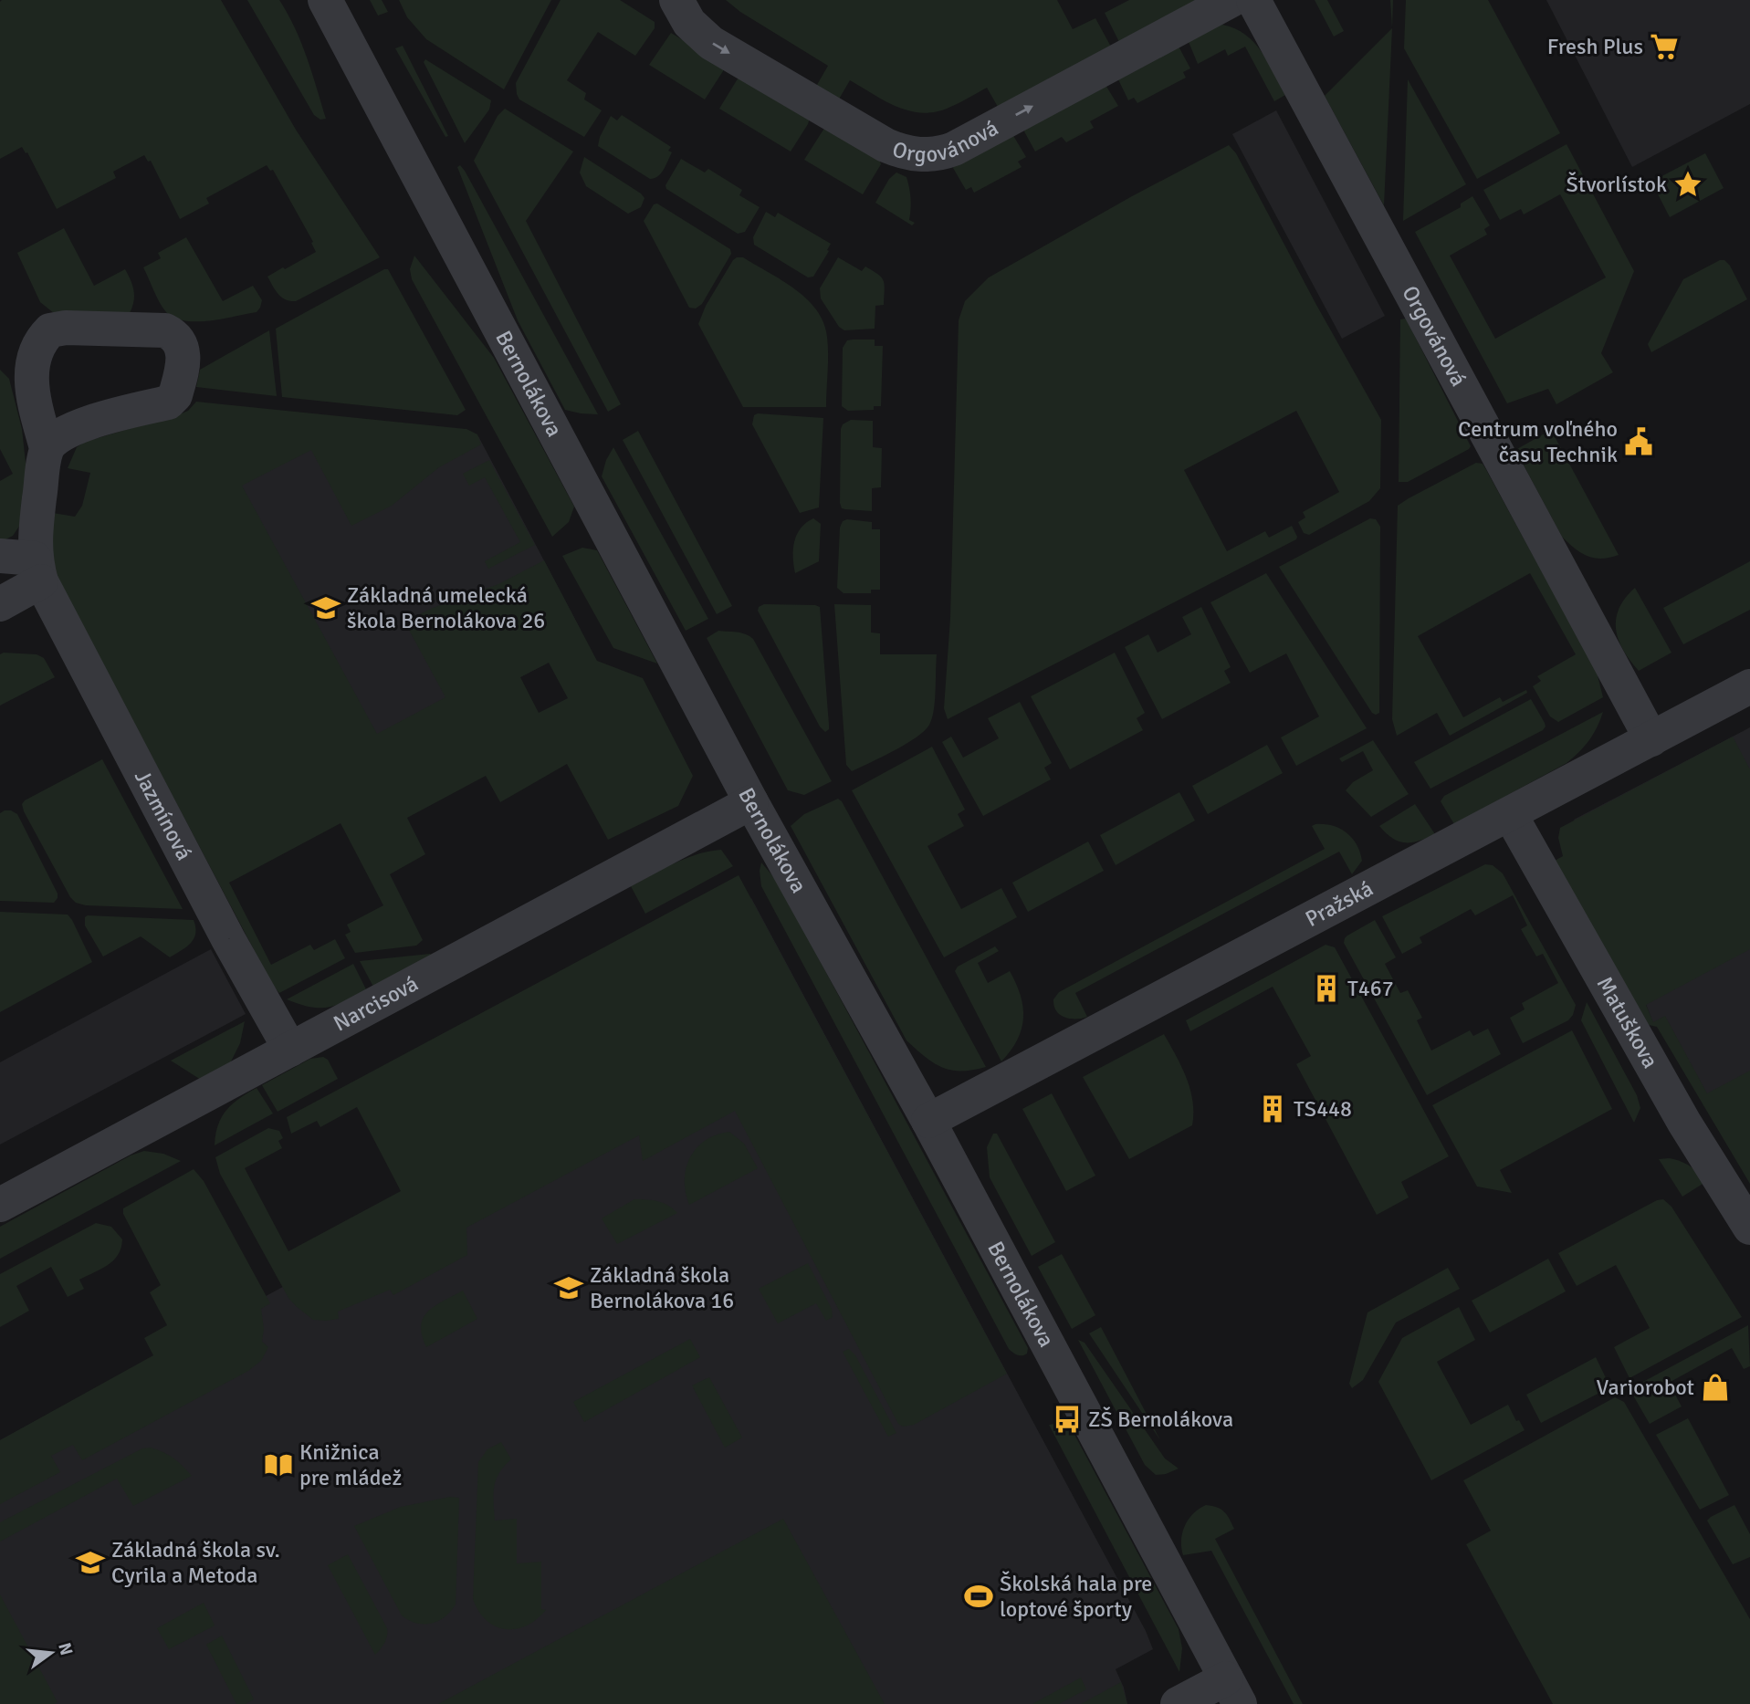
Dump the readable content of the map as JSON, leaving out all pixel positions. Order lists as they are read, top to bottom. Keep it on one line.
{"streets":{"street":["Orgovánová","Bernolákova","Jazmínová","Pražská","Narcisová","Matuškova"]},"crossings":[["Orgovánová","Pražská"],["Bernolákova","Pražská"],["Bernolákova","Narcisová"],["Jazmínová","Narcisová"],["Pražská","Matuškova"]],"one_way":["Orgovánová"],"places":{"supermarket":["Fresh Plus"],"place":["Štvorlístok"],"public building":["Centrum voľného času Technik"],"school or university":["Základná umelecká škola Bernolákova 26","Základná škola Bernolákova 16","Základná škola sv. Cyrila a Metoda"],"building":["T467","TS448"],"shop":["Variorobot"],"bus stop":["ZŠ Bernolákova"],"library":["Knižnica pre mládež"],"sports":["Školská hala pre loptové športy"]},"north":"right"}
